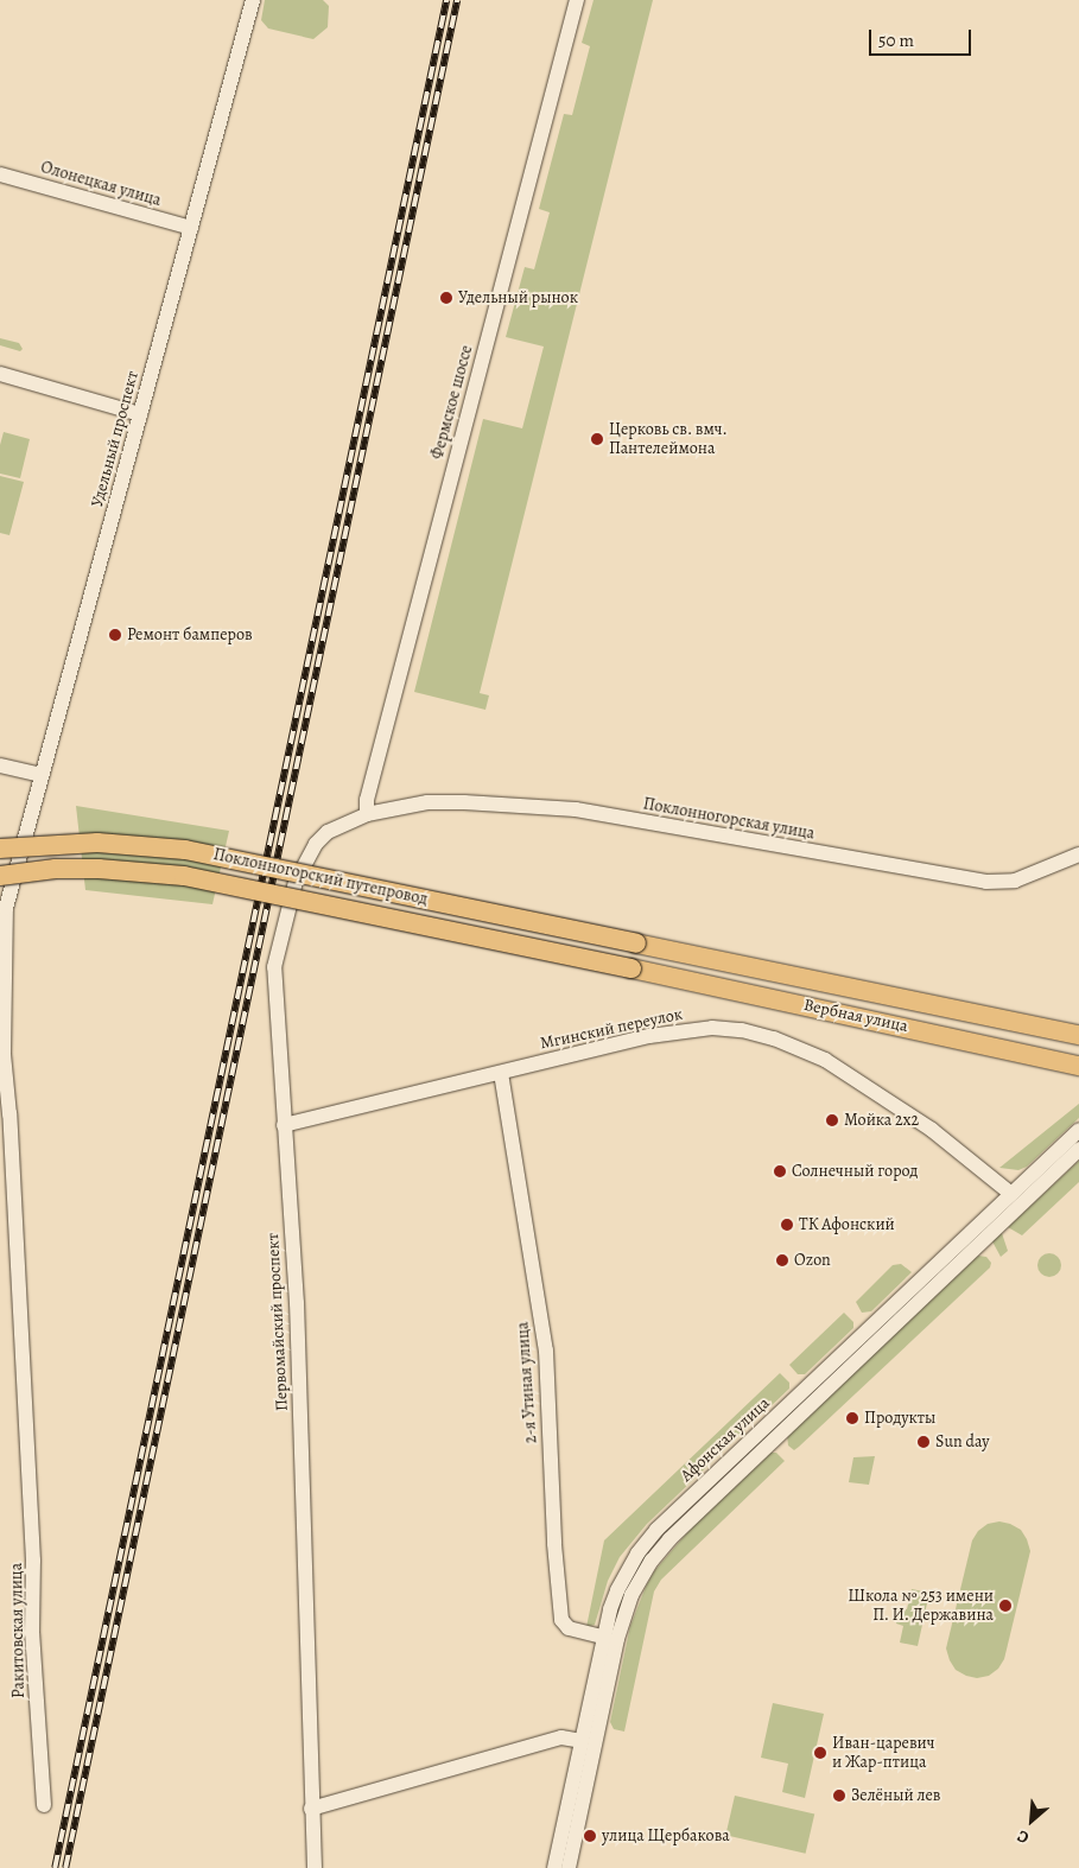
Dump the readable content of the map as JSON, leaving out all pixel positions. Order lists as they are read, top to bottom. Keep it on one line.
{"streets":{"main road":["Поклонногорский путепровод","Вербная улица"],"street":["Олонецкая улица","Фермское шоссе","Удельный проспект","Поклонногорская улица","Мгинский переулок","Первомайский проспект","2-я Утиная улица","Афонская улица","Ракитовская улица"]},"crossings":[["Олонецкая улица","Удельный проспект"],["Фермское шоссе","Поклонногорская улица"],["Фермское шоссе","Первомайский проспект"],["Удельный проспект","Поклонногорский путепровод"],["Удельный проспект","Ракитовская улица"],["Поклонногорская улица","Первомайский проспект"],["Поклонногорский путепровод","Вербная улица"],["Поклонногорский путепровод","Ракитовская улица"],["Мгинский переулок","Первомайский проспект"],["Мгинский переулок","2-я Утиная улица"],["Мгинский переулок","Афонская улица"],["2-я Утиная улица","Афонская улица"]],"places":["Удельный рынок","Церковь св. вмч. Пантелеймона","Ремонт бамперов","Мойка 2x2","Солнечный город","ТК Афонский","Ozon","Продукты","Sun day","Школа № 253 имени П. И. Державина","Иван-царевич и Жар-птица","Зелёный лев","улица Щербакова"],"scale_bar":"50 m","north":"bottom left"}
